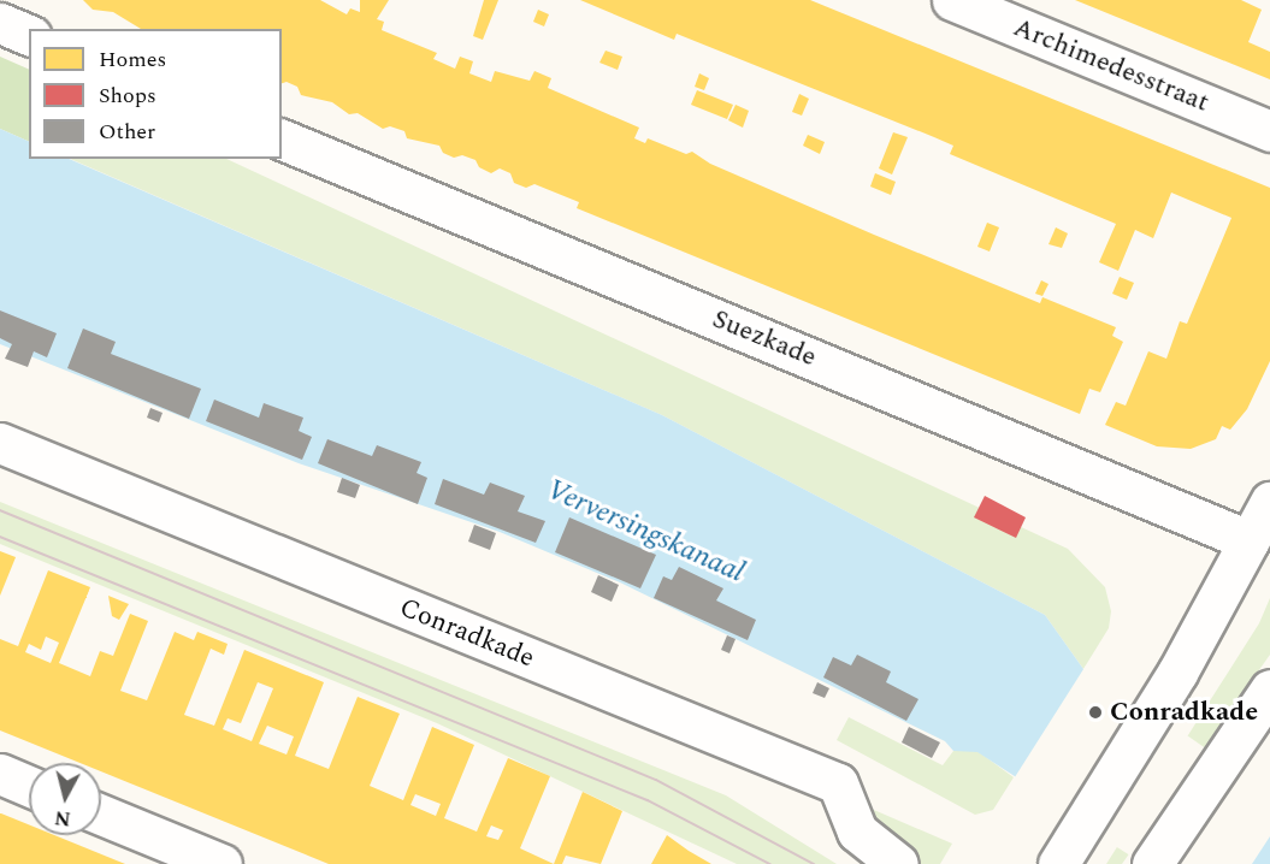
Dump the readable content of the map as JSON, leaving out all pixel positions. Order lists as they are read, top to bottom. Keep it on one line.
{"streets":{"street":["Archimedesstraat","Suezkade","Conradkade"]},"water":["Verversingskanaal"],"places":["Conradkade"],"legend":["Homes","Shops","Other"],"north":"bottom"}
